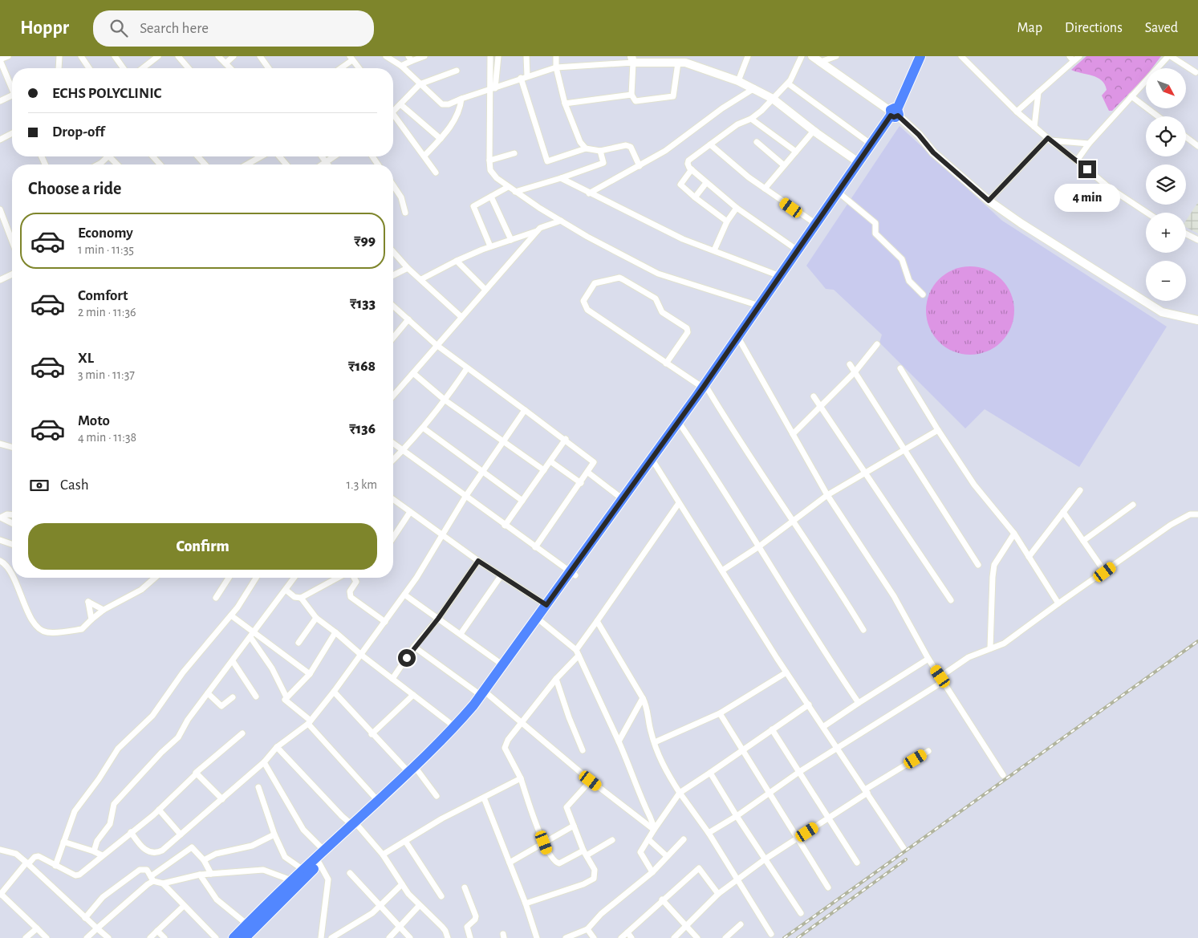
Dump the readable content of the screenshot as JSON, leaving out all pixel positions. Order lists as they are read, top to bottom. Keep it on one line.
{"north":"bottom right","page":{"header":"Hoppr","search":"Search here","nav":["Map","Directions","Saved"],"map_buttons":["+","−"],"banner":["ECHS POLYCLINIC","Drop-off"],"heading":"Choose a ride","bubble":"4 min","list":[{"name":"Economy","note":"1 min · 11:35","value":"₹99"},{"name":"Comfort","note":"2 min · 11:36","value":"₹133"},{"name":"XL","note":"3 min · 11:37","value":"₹168"},{"name":"Moto","note":"4 min · 11:38","value":"₹136"}],"pay":["Cash","1.3 km"],"buttons":"Confirm"}}
